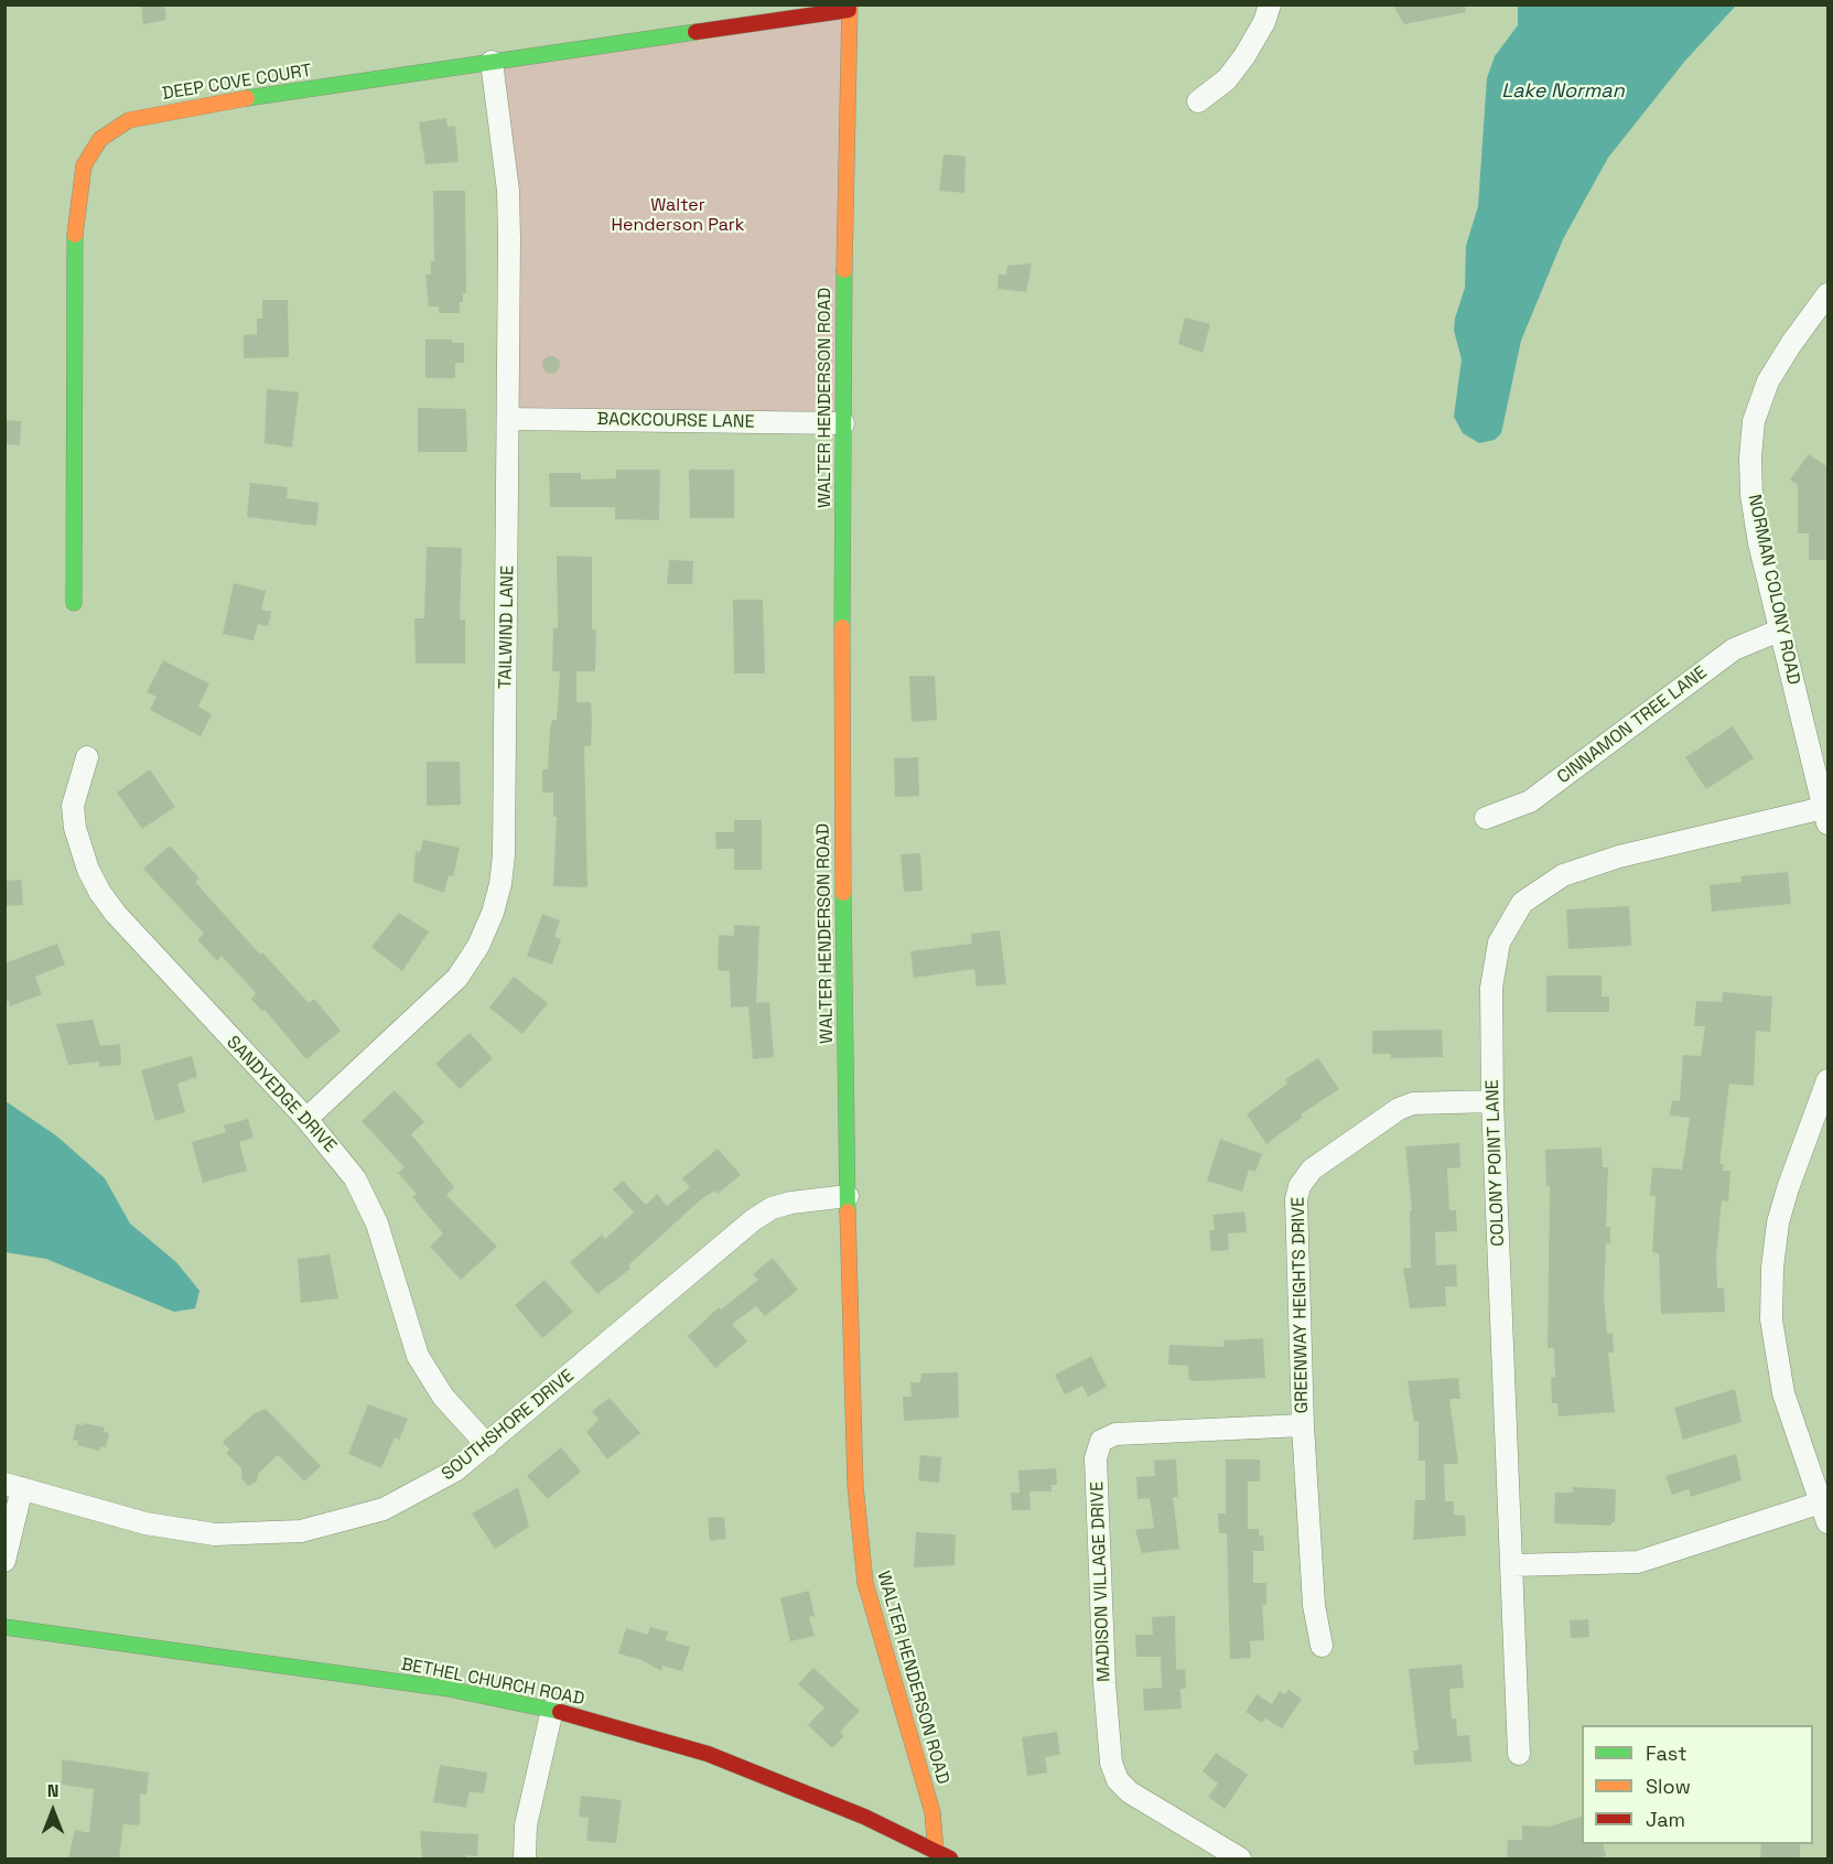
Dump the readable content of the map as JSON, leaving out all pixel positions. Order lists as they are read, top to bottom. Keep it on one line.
{"streets":{"street":["DEEP COVE COURT","WALTER HENDERSON ROAD","BACKCOURSE LANE","NORMAN COLONY ROAD","TAILWIND LANE","CINNAMON TREE LANE","SANDYEDGE DRIVE","COLONY POINT LANE","GREENWAY HEIGHTS DRIVE","SOUTHSHORE DRIVE","MADISON VILLAGE DRIVE","BETHEL CHURCH ROAD"]},"crossings":[["DEEP COVE COURT","WALTER HENDERSON ROAD"],["DEEP COVE COURT","TAILWIND LANE"],["WALTER HENDERSON ROAD","BACKCOURSE LANE"],["WALTER HENDERSON ROAD","SOUTHSHORE DRIVE"],["WALTER HENDERSON ROAD","BETHEL CHURCH ROAD"],["BACKCOURSE LANE","TAILWIND LANE"],["NORMAN COLONY ROAD","CINNAMON TREE LANE"],["NORMAN COLONY ROAD","COLONY POINT LANE"],["TAILWIND LANE","SANDYEDGE DRIVE"],["SANDYEDGE DRIVE","SOUTHSHORE DRIVE"],["COLONY POINT LANE","GREENWAY HEIGHTS DRIVE"],["GREENWAY HEIGHTS DRIVE","MADISON VILLAGE DRIVE"]],"water":["Lake Norman"],"parks":["Walter Henderson Park"],"legend":["Fast","Slow","Jam"],"north":"top"}
